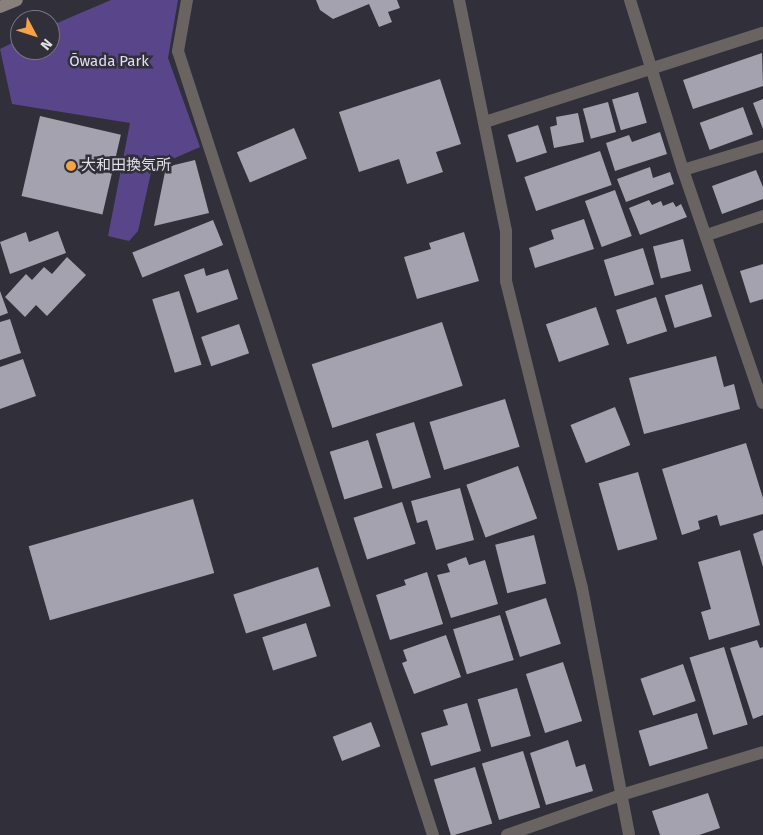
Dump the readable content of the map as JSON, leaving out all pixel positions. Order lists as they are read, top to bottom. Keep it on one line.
{"parks":["Ōwada Park"],"places":["大和田換気所"],"north":"bottom right"}
